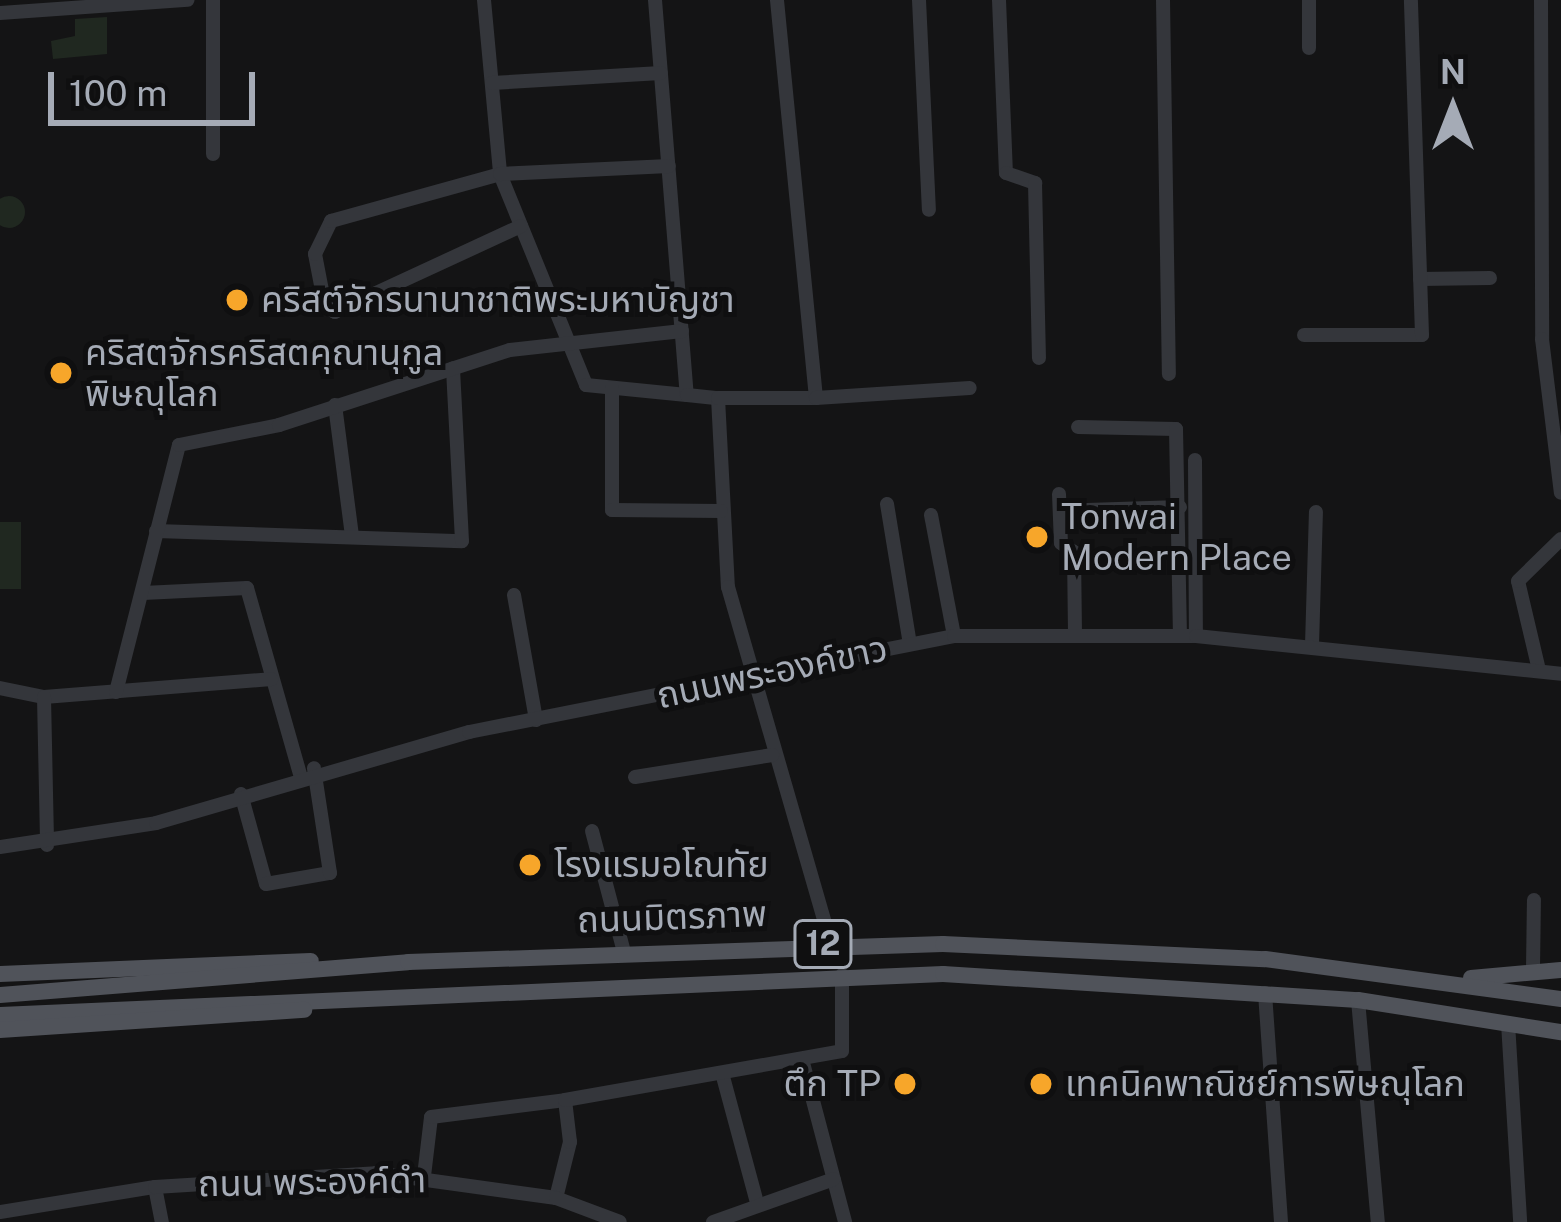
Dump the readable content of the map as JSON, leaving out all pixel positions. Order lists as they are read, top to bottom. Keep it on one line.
{"streets":{"main road":["ถนนมิตรภาพ","12"],"street":["ถนนพระองค์ขาว","ถนน พระองค์ดำ"]},"places":["คริสต์จักรนานาชาติพระมหาบัญชา","คริสตจักรคริสตคุณานุกูล พิษณุโลก","Tonwai Modern Place","โรงแรมอโณทัย","ตึก TP","เทคนิคพาณิชย์การพิษณุโลก"],"scale_bar":"100 m","north":"top"}
